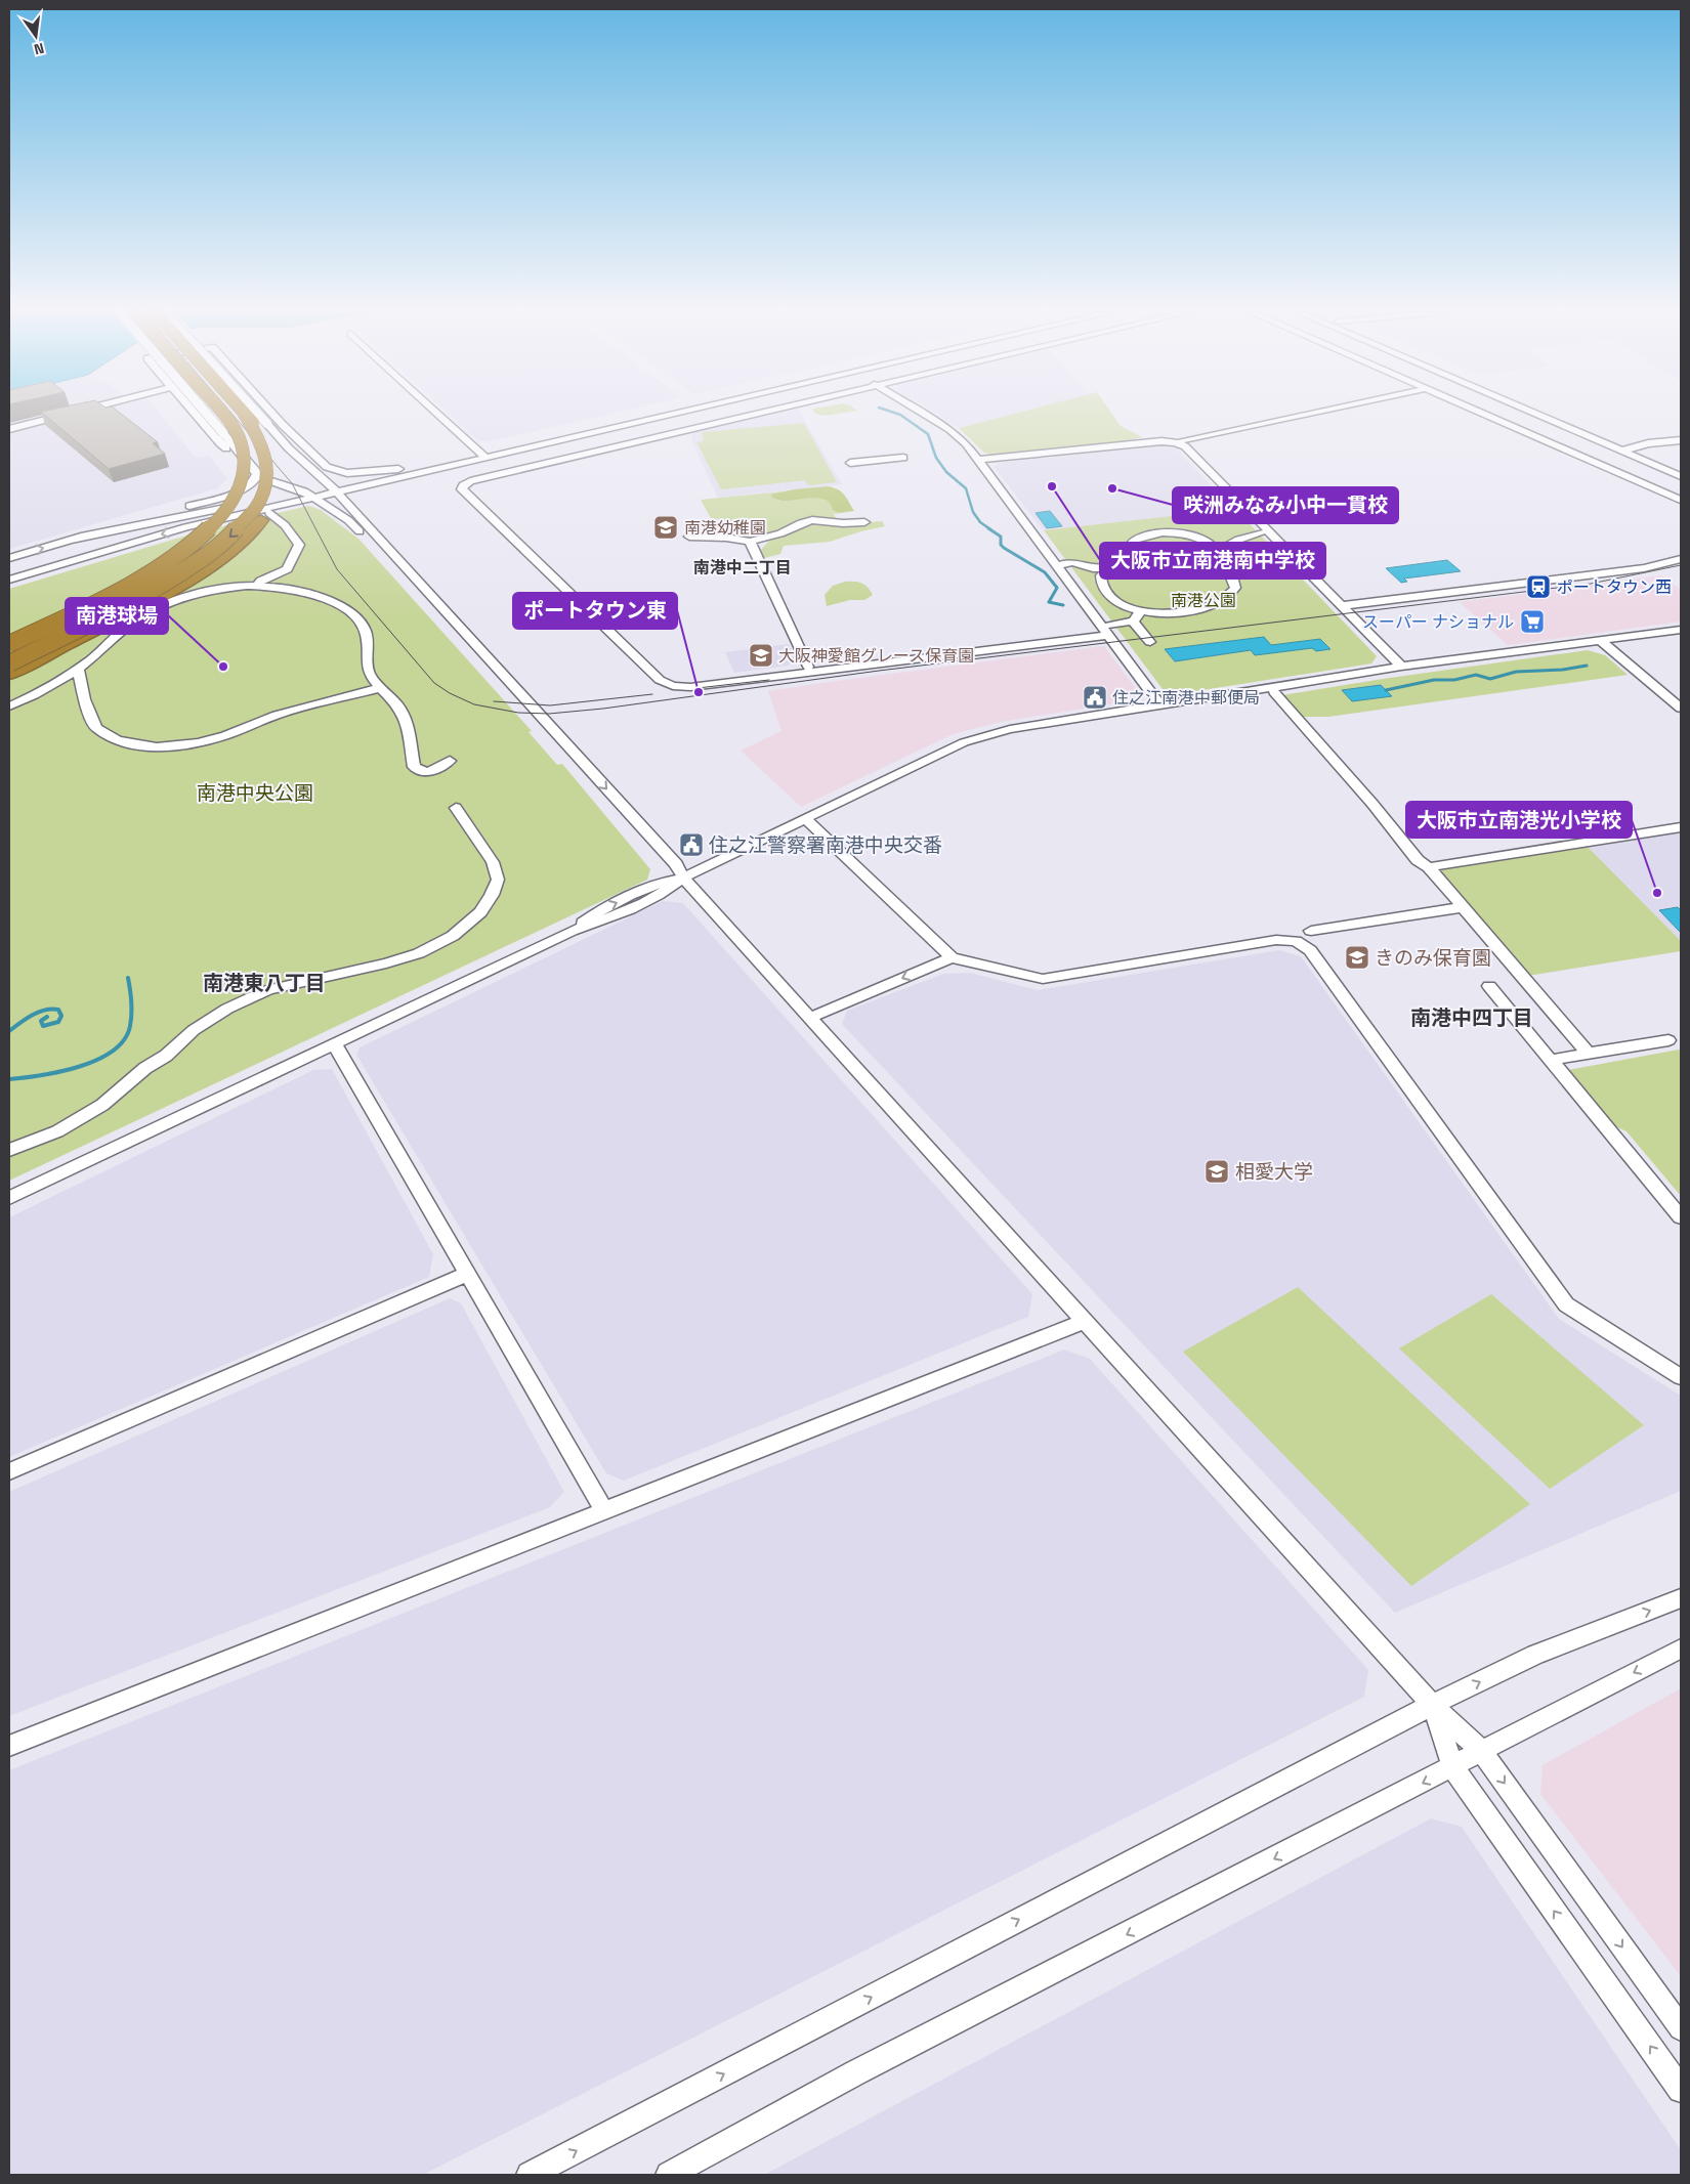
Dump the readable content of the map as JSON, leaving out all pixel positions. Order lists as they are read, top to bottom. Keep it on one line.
{"districts":["南港中二丁目","南港東八丁目","南港中四丁目"],"parks":["南港公園","南港中央公園"],"places":{"other":["大阪市立南港南中学校","咲洲みなみ小中一貫校","南港球場","ポートタウン東","大阪市立南港光小学校"],"school or university":["南港幼稚園","大阪神愛館グレース保育園","きのみ保育園","相愛大学"],"station":["ポートタウン西"],"supermarket":["スーパー ナショナル"],"public building":["住之江南港中郵便局","住之江警察署南港中央交番"]},"north":"bottom"}
